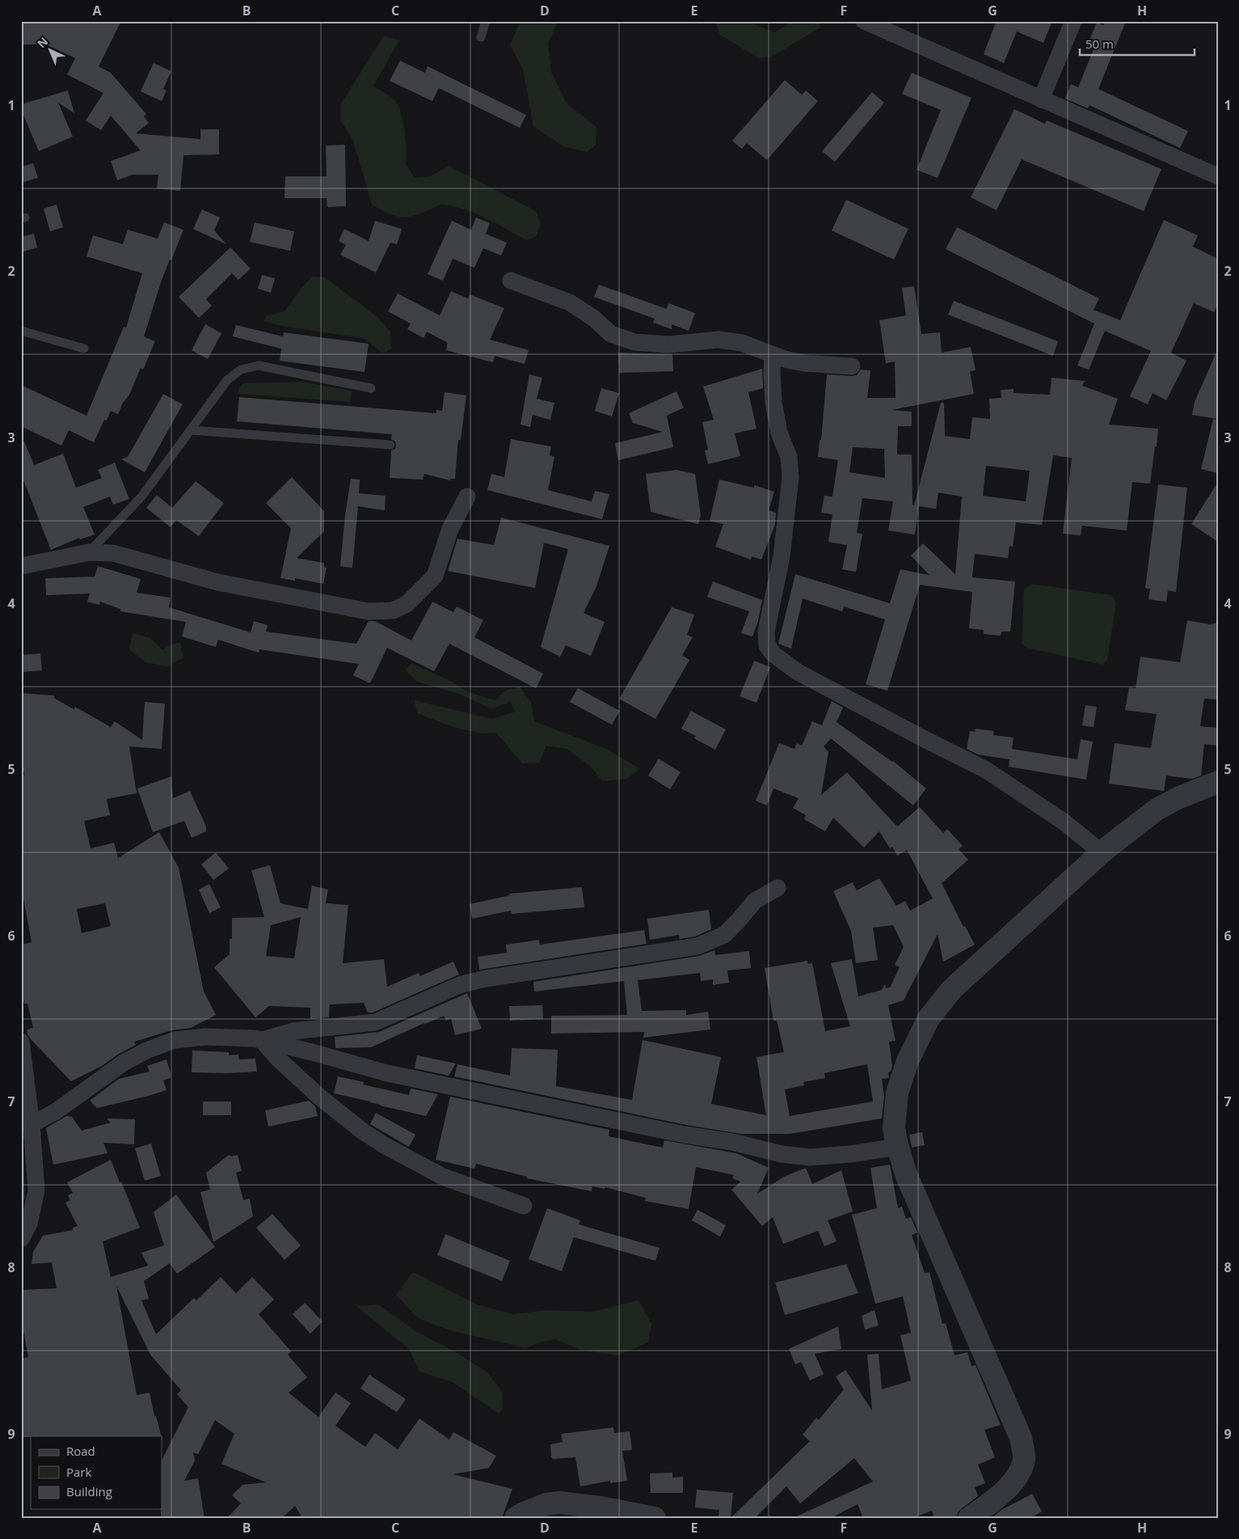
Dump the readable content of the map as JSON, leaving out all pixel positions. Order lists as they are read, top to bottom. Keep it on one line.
{"legend":["Road","Park","Building"],"scale_bar":"50 m","north":"top left","grid":{"columns":["A","B","C","D","E","F","G","H"],"rows":["1","2","3","4","5","6","7","8","9"]}}
